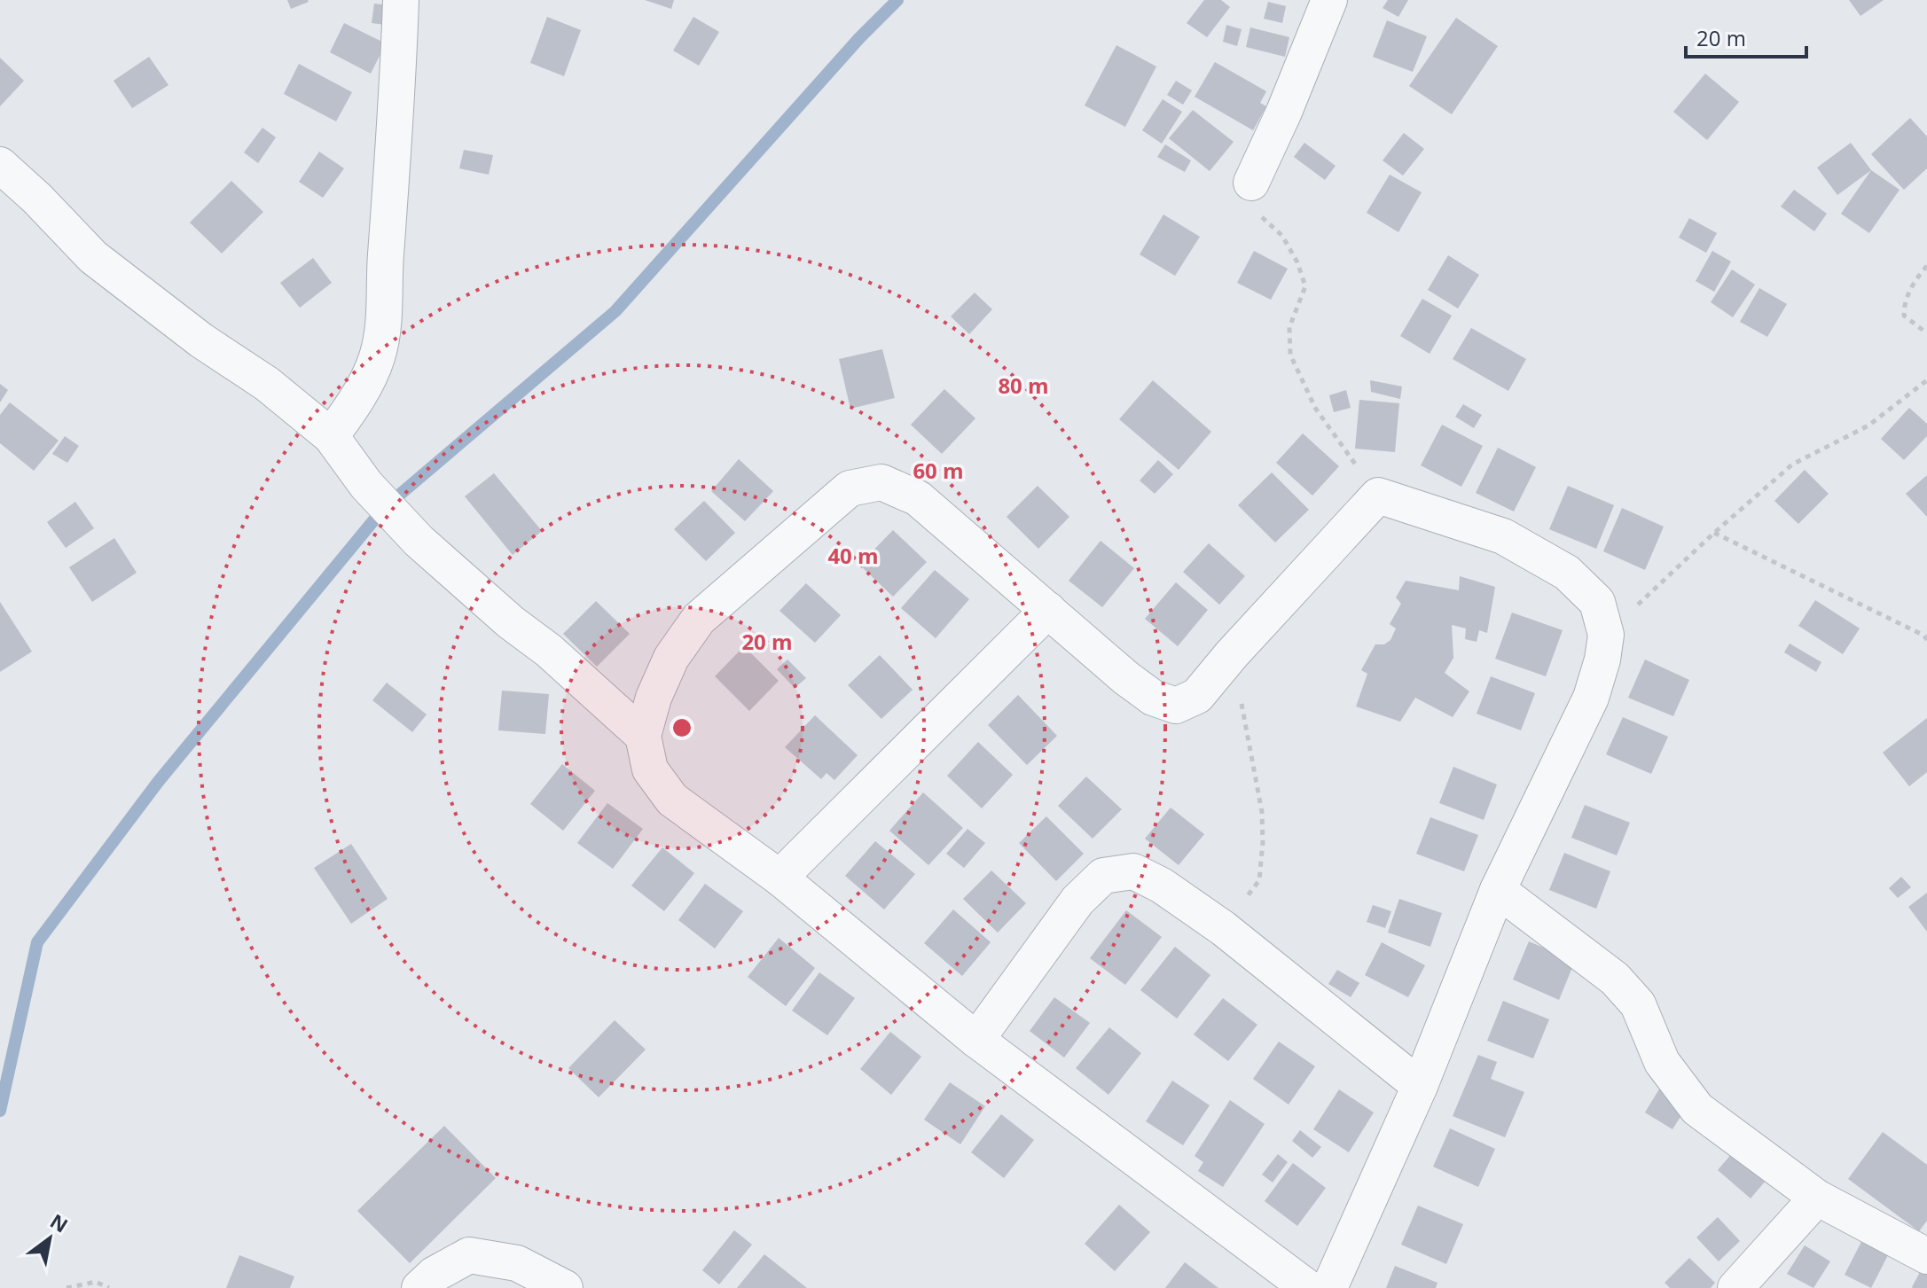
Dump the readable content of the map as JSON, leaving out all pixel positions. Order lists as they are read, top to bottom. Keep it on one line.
{"scale_bar":"20 m","north":"top right","rings":["80 m","60 m","40 m","20 m"]}
